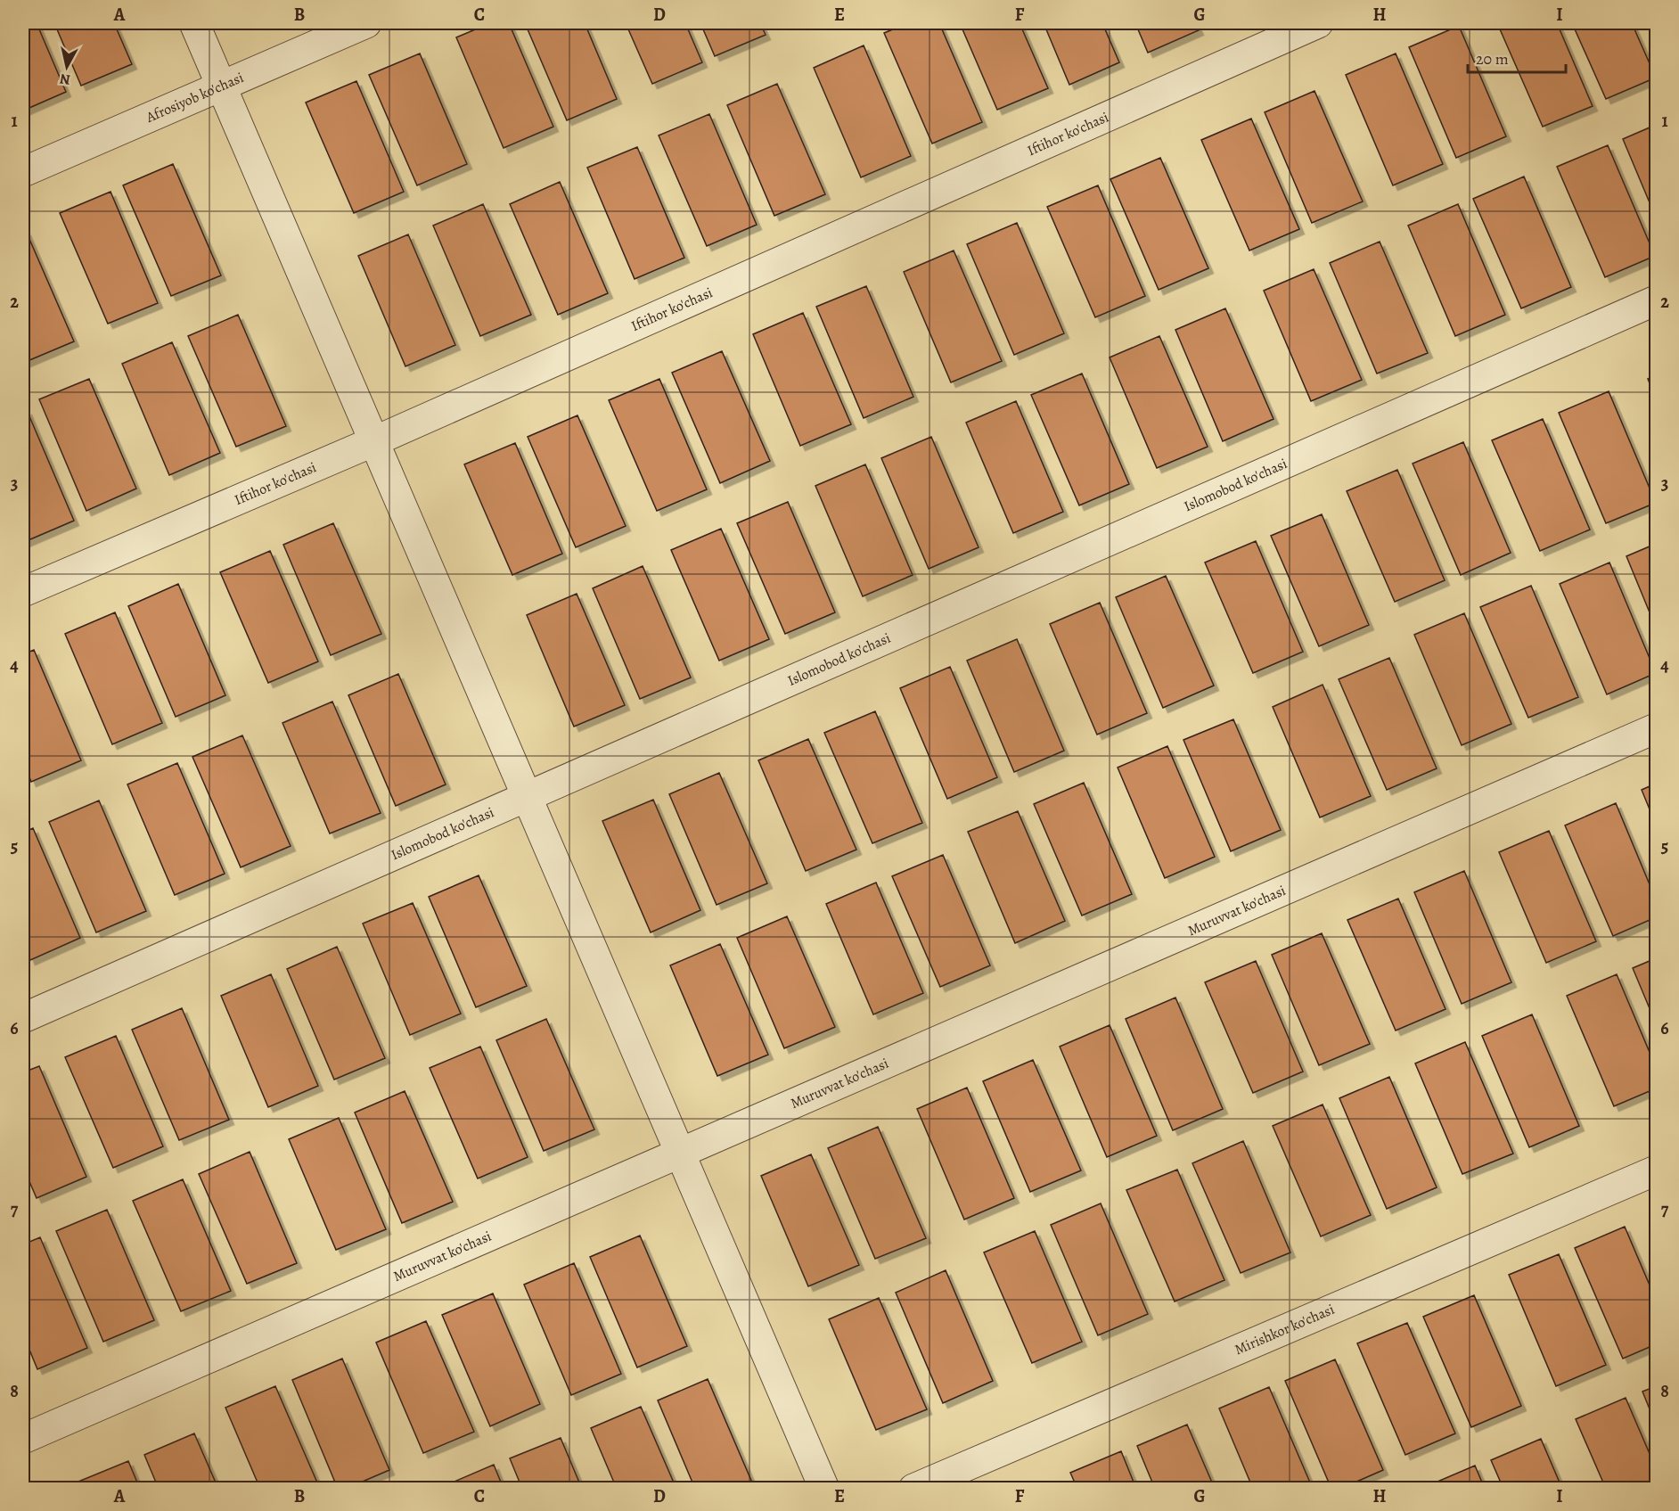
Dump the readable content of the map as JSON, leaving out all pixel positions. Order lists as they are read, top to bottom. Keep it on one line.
{"streets":{"street":["Afrosiyob ko'chasi","Iftihor ko'chasi","Islomobod ko'chasi","Muruvvat ko'chasi","Mirishkor ko'chasi"]},"scale_bar":"20 m","north":"bottom","grid":{"columns":["A","B","C","D","E","F","G","H","I"],"rows":["1","2","3","4","5","6","7","8"]}}
